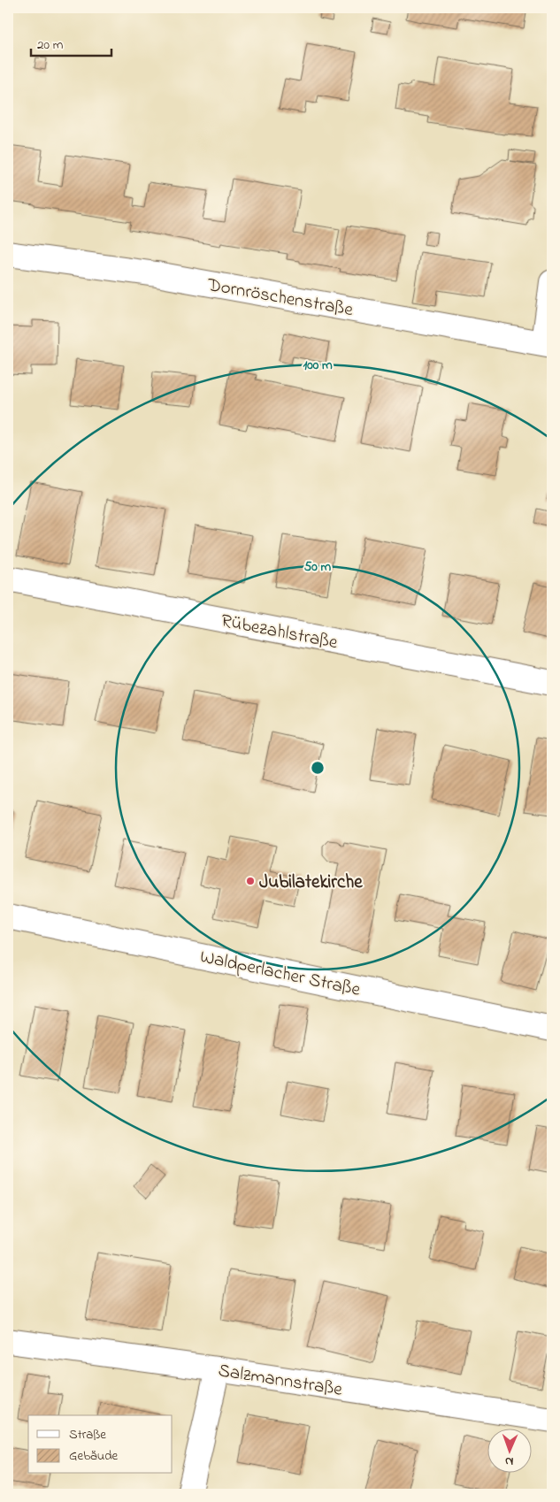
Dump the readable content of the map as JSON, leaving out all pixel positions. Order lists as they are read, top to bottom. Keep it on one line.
{"streets":{"street":["Dornröschenstraße","Rübezahlstraße","Waldperlacher Straße","Salzmannstraße"]},"places":["Jubilatekirche"],"legend":["Straße","Gebäude"],"scale_bar":"20 m","north":"bottom","rings":["100 m","50 m"]}
